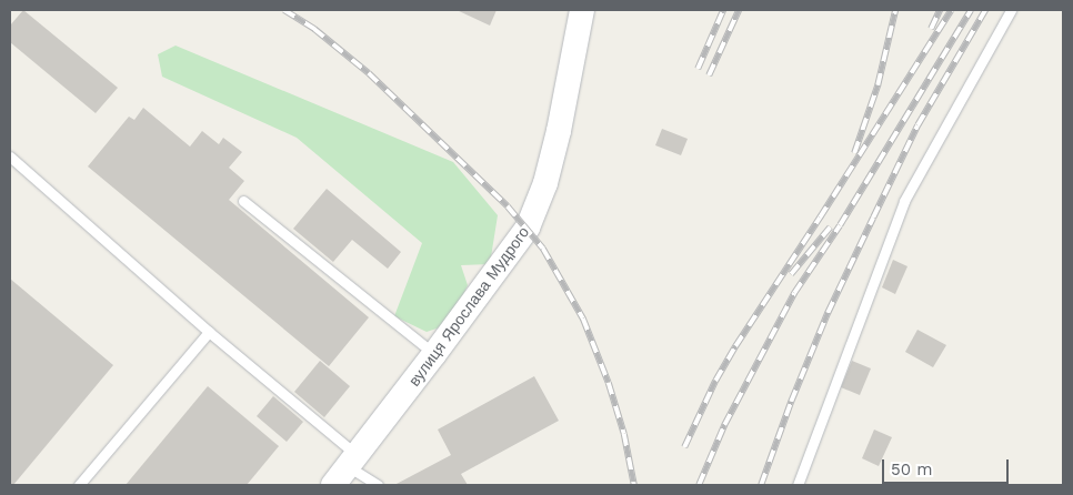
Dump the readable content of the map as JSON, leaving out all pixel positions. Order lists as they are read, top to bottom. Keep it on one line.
{"streets":{"street":["вулиця Ярослава Мудрого"]},"scale_bar":"50 m"}
